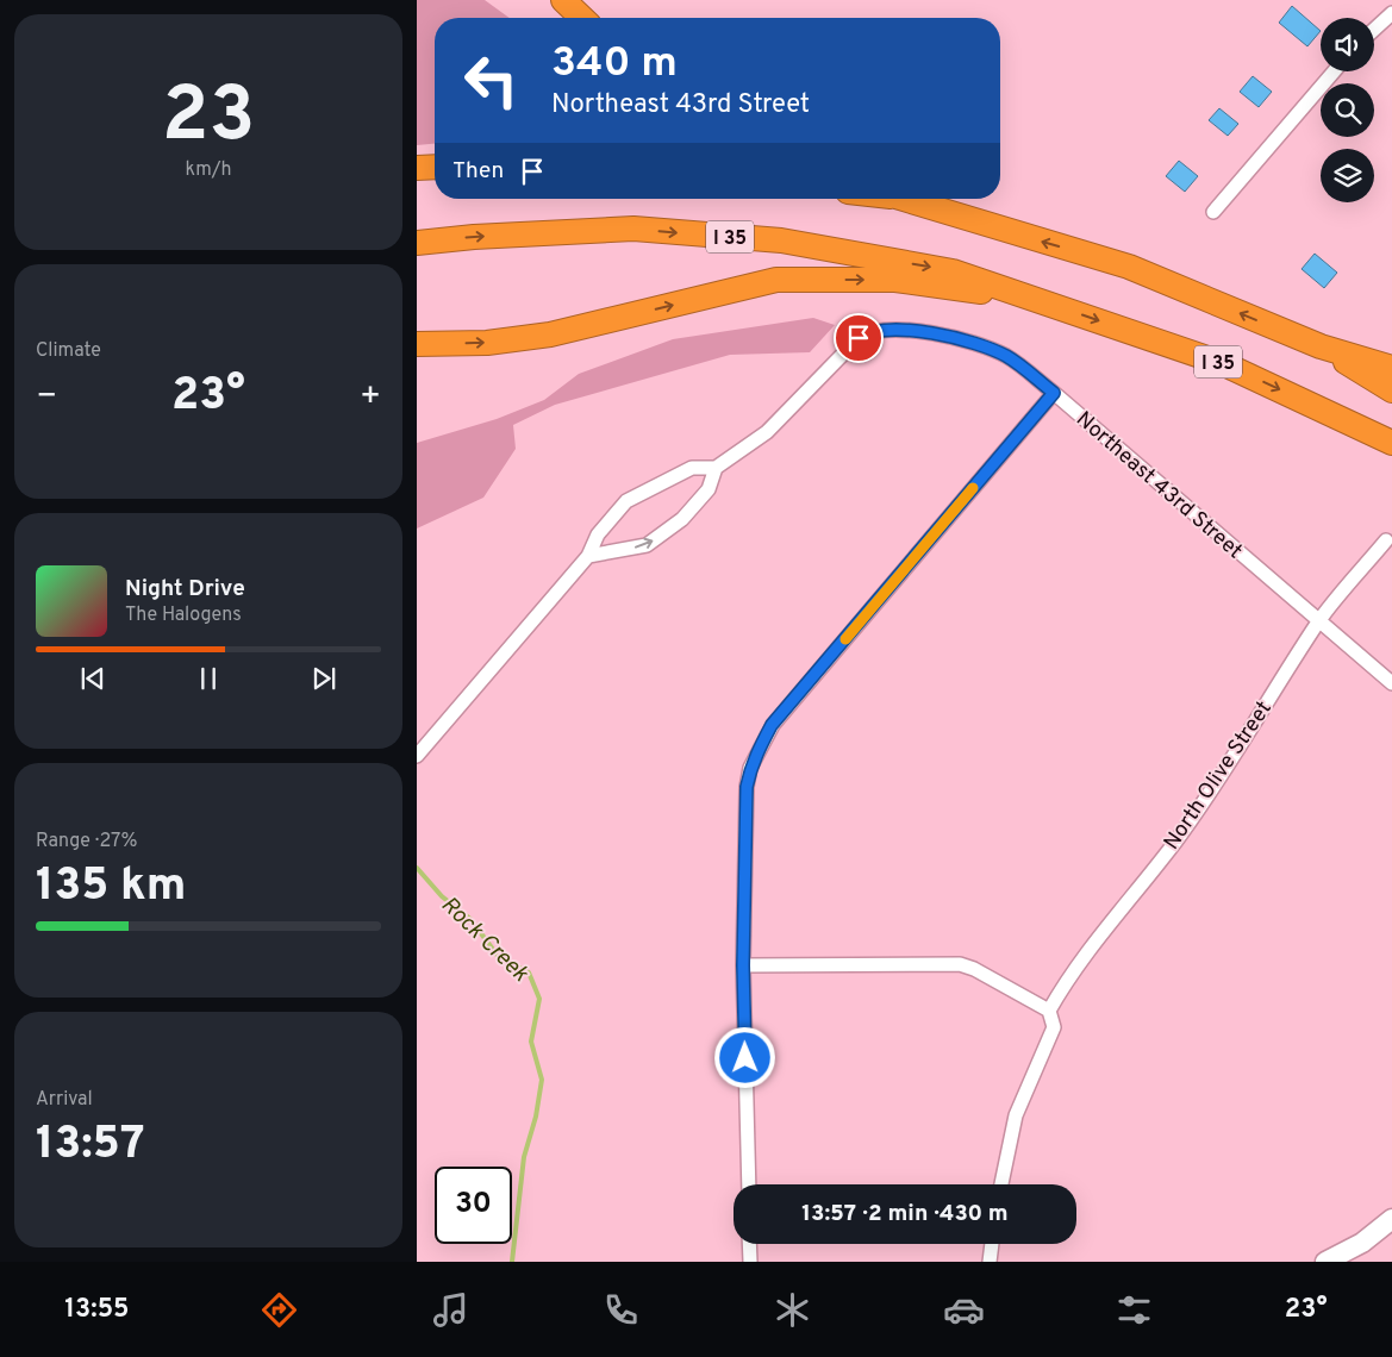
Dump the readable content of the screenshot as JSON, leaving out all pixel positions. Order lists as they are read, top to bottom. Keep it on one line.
{"streets":{"highway":["I 35"],"street":["Northeast 43rd Street","North Olive Street"]},"crossings":[["Northeast 43rd Street","North Olive Street"]],"water":["Rock Creek"],"page":{"tile":[["23","km/h"],"Climate",["Range · 27%","135 km"],["Arrival","13:57"]],"turn":["340 m","Northeast 43rd Street"],"then":"Then","heat":["−","23°","+"],"song":["Night Drive","The Halogens"],"limit":"30","trip":"13:57 · 2 min · 430 m","tabs":["13:55","23°"]}}
